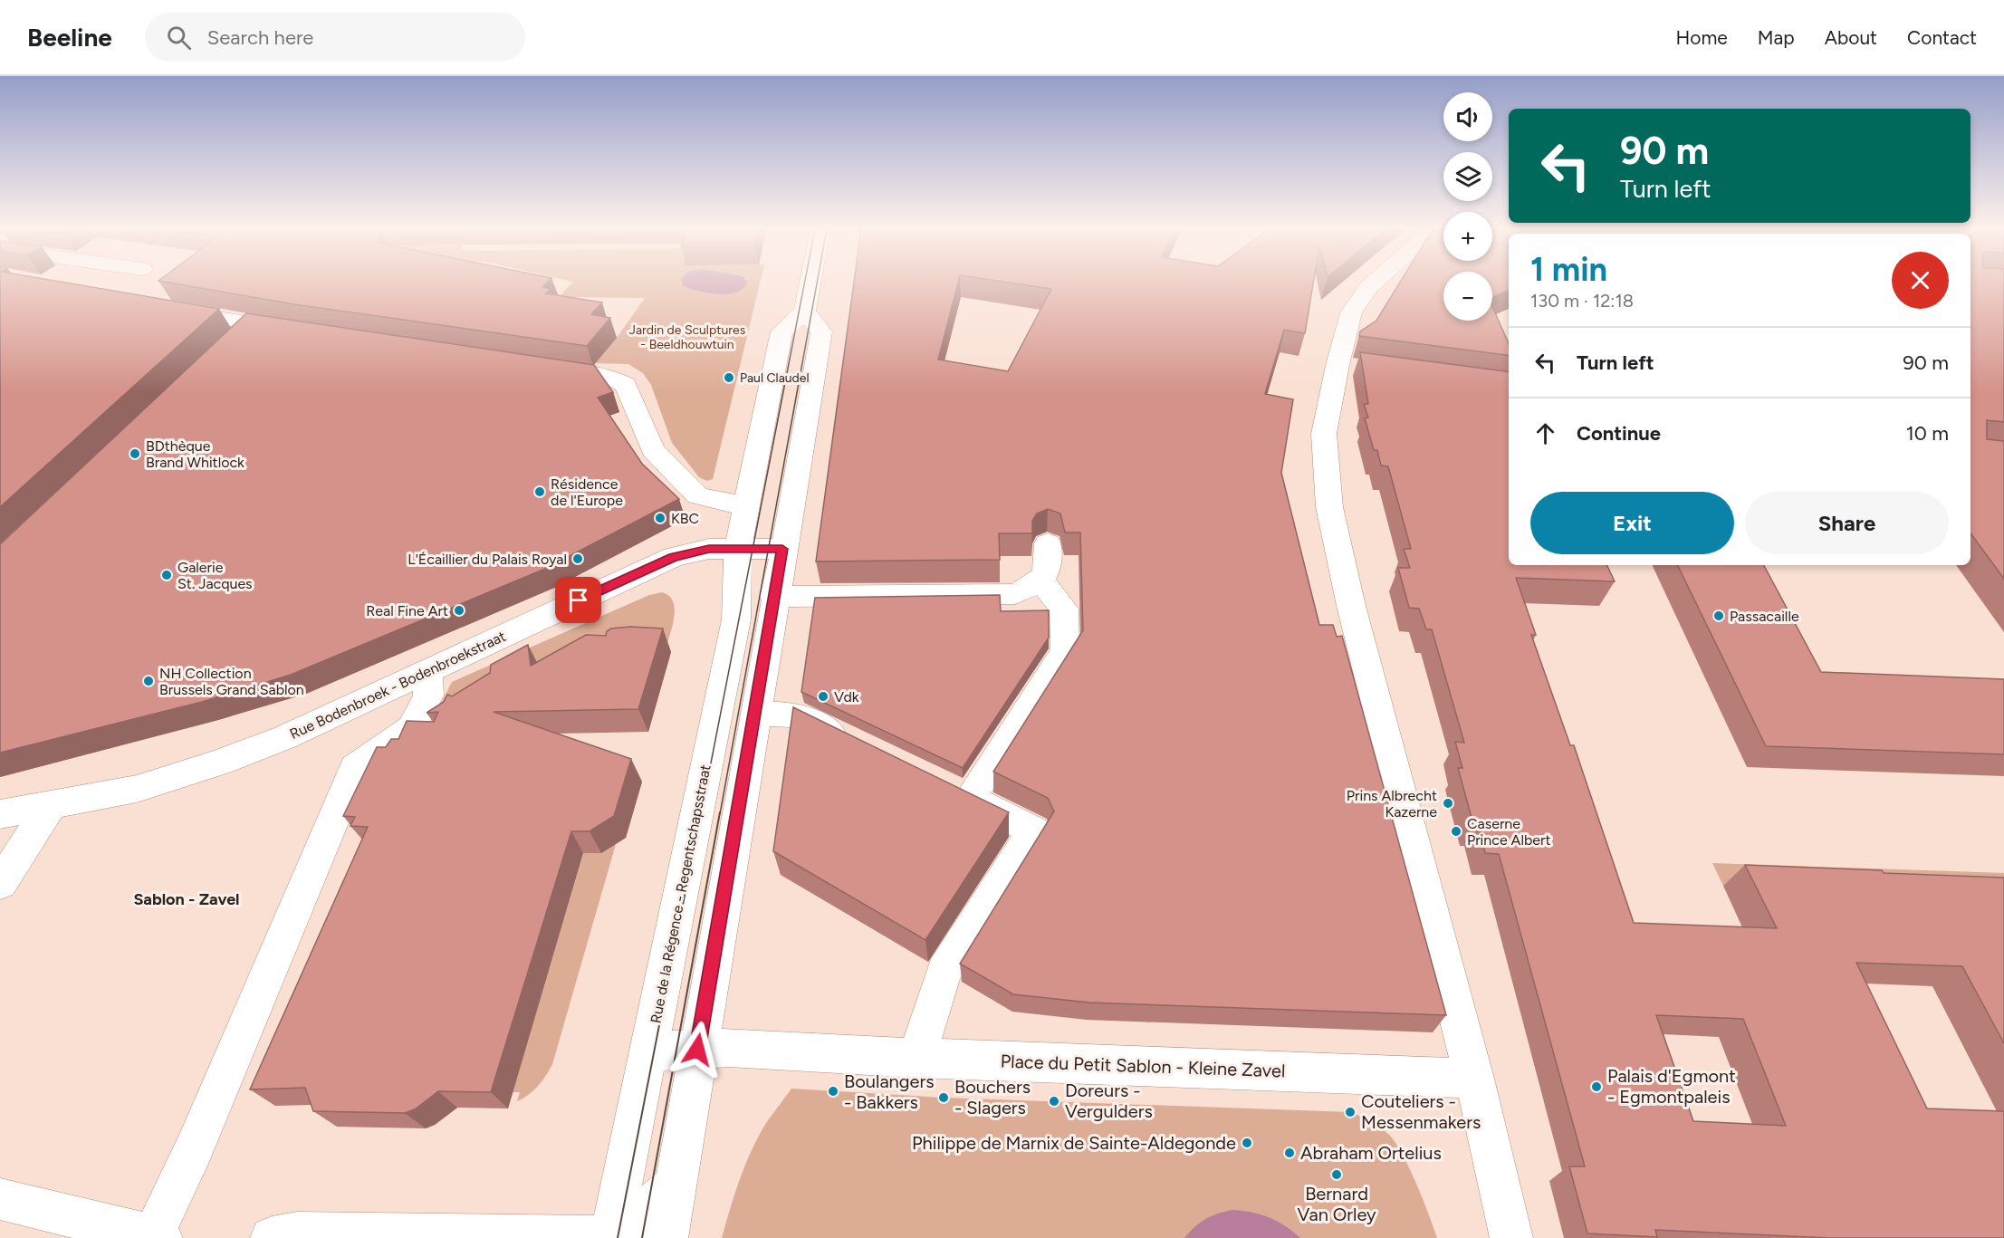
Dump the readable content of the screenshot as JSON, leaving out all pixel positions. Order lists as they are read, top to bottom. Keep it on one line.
{"streets":{"street":["Rue Bodenbroek - Bodenbroekstraat","Rue de la Régence - Regentschapsstraat","Place du Petit Sablon - Kleine Zavel"]},"crossings":[["Rue Bodenbroek - Bodenbroekstraat","Rue de la Régence - Regentschapsstraat"],["Rue de la Régence - Regentschapsstraat","Place du Petit Sablon - Kleine Zavel"]],"districts":["Sablon - Zavel"],"parks":["Jardin de Sculptures - Beeldhouwtuin"],"places":["Paul Claudel","BDthèque Brand Whitlock","Résidence de l'Europe","KBC","L'Écaillier du Palais Royal","Galerie St. Jacques","Real Fine Art","Passacaille","NH Collection Brussels Grand Sablon","Vdk","Prins Albrecht Kazerne","Caserne Prince Albert","Palais d'Egmont - Egmontpaleis","Boulangers - Bakkers","Bouchers - Slagers","Doreurs - Vergulders","Couteliers - Messenmakers","Philippe de Marnix de Sainte-Aldegonde","Abraham Ortelius","Bernard Van Orley"],"page":{"header":"Beeline","search":"Search here","nav":["Home","Map","About","Contact"],"map_buttons":["+","−"],"turn":["90 m","Turn left"],"heading":["1 min","130 m · 12:18"],"list":[{"name":"Turn left","value":"90 m"},{"name":"Continue","value":"10 m"}],"buttons":["Exit","Share"]}}
